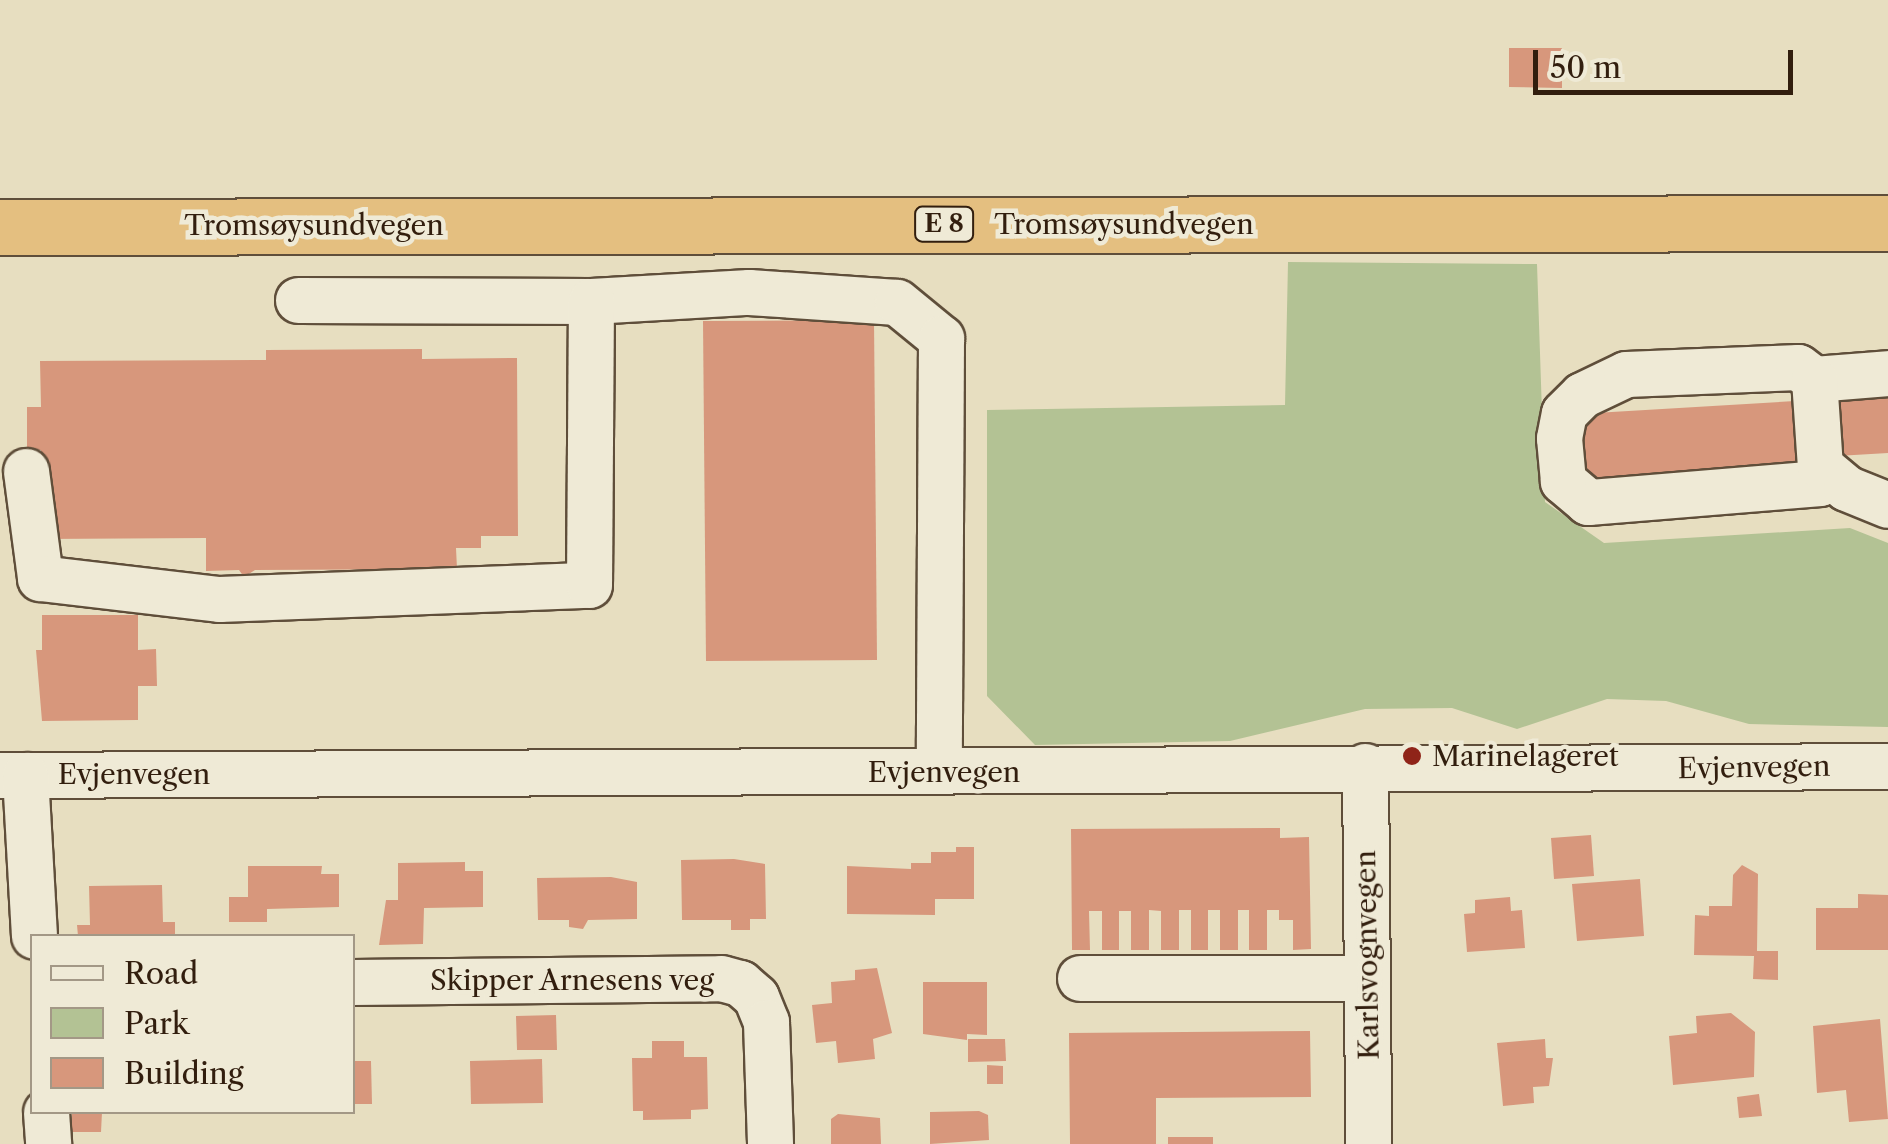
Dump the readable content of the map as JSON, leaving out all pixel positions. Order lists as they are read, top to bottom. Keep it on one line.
{"streets":{"highway":["E 8","Tromsøysundvegen"],"street":["Evjenvegen","Karlsvognvegen","Skipper Arnesens veg"]},"crossings":[["Evjenvegen","Karlsvognvegen"]],"places":["Marinelageret"],"legend":["Road","Park","Building"],"scale_bar":"50 m"}
